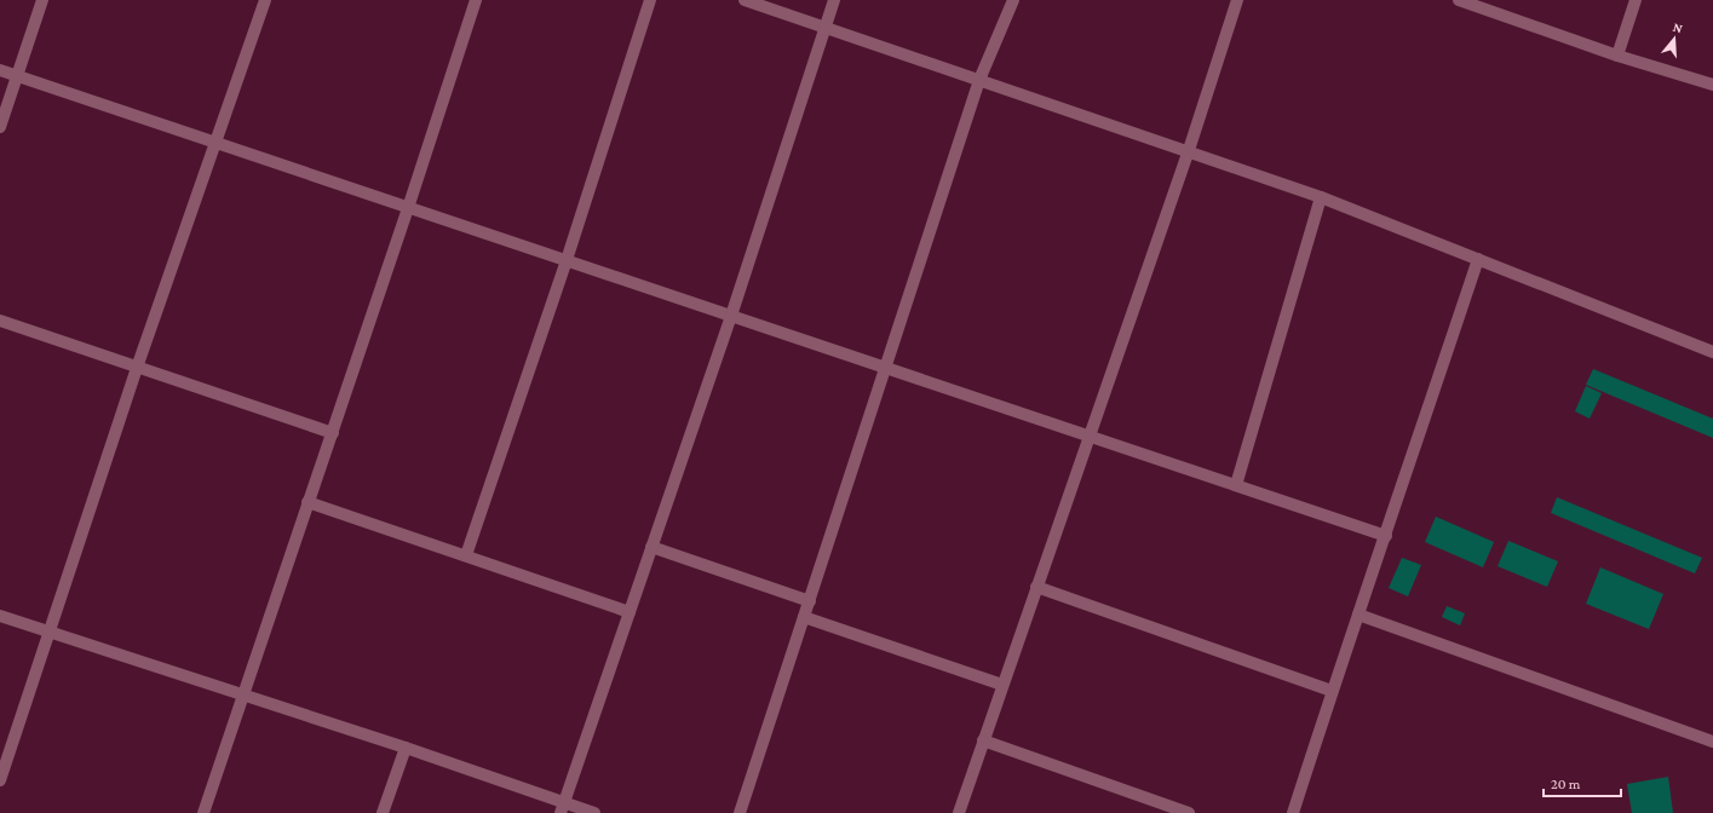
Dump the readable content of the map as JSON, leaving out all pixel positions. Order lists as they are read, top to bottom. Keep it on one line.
{"scale_bar":"20 m","north":"top"}
